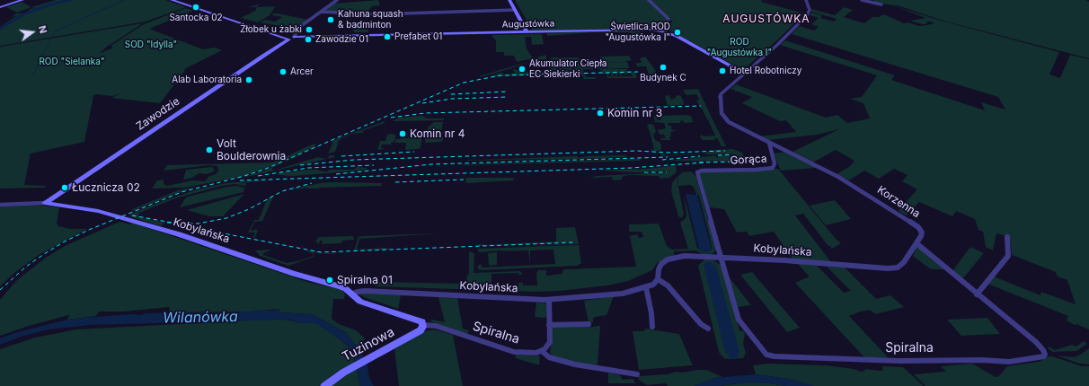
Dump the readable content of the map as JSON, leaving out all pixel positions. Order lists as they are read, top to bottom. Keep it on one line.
{"streets":{"street":["Augustówka","Zawodzie","Gorąca","Korzenna","Kobylańska","Spiralna","Tuzinowa"]},"crossings":[["Augustówka","Zawodzie"],["Augustówka","Korzenna"],["Zawodzie","Kobylańska"],["Gorąca","Korzenna"],["Gorąca","Kobylańska"],["Gorąca","Spiralna"],["Korzenna","Kobylańska"],["Kobylańska","Spiralna"],["Spiralna","Tuzinowa"]],"districts":["AUGUSTÓWKA"],"water":["Wilanówka"],"parks":["ROD \"Augustówka I\"","SOD \"Idylla\"","ROD \"Sielanka\""],"places":["Santocka 02","Kahuna squash & badminton","Żłobek u żabki","Świetlica ROD \"Augustówka I\"","Prefabet 01","Zawodzie 01","Budynek C","Akumulator Ciepła EC Siekierki","Hotel Robotniczy","Arcer","Alab Laboratoria","Komin nr 3","Komin nr 4","Volt Boulderownia","Łucznicza 02","Spiralna 01"],"north":"right"}
